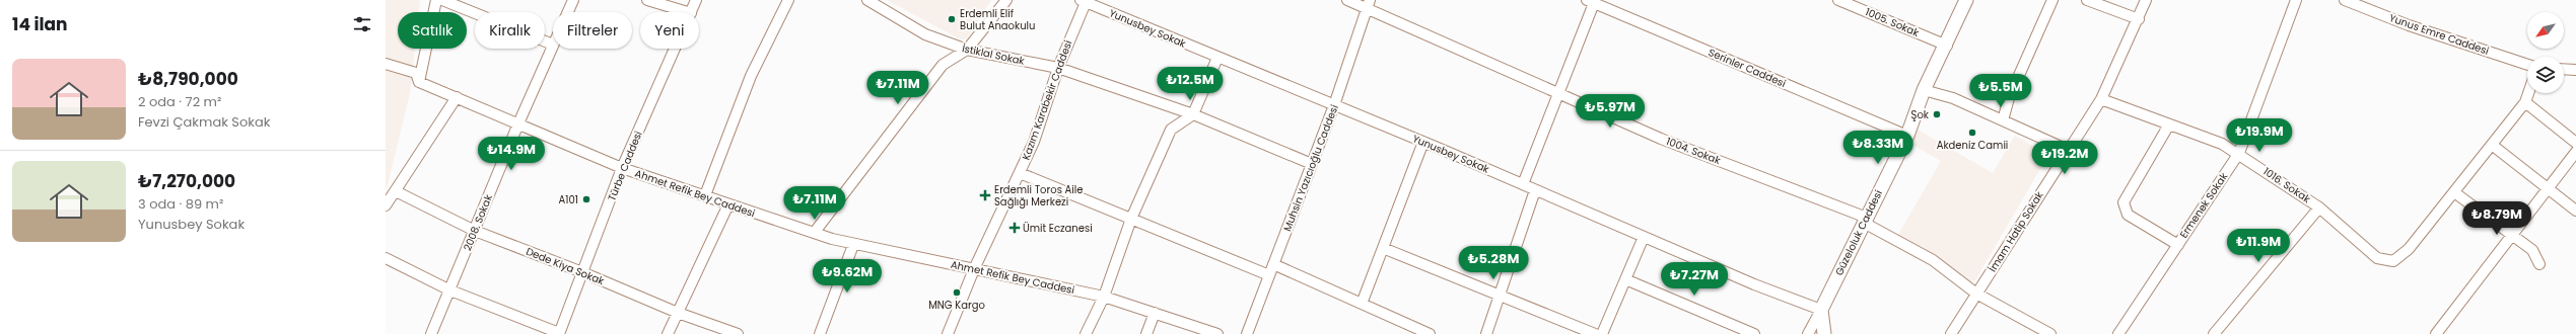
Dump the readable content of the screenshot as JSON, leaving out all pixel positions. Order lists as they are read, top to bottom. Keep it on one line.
{"streets":{"main road":["Güzeloluk Caddesi"],"street":["1005. Sokak","Yunusbey Sokak","Yunus Emre Caddesi","İstiklal Sokak","Serinler Caddesi","Kazım Karabekir Caddesi","1004. Sokak","Türbe Caddesi","Muhsin Yazıcıoğlu Caddesi","1016. Sokak","Ahmet Refik Bey Caddesi","Ermenek Sokak","2008. Sokak","İmam Hatip Sokak","Dede Kiya Sokak"]},"crossings":[["1005. Sokak","Güzeloluk Caddesi"],["Yunusbey Sokak","Kazım Karabekir Caddesi"],["Yunusbey Sokak","Muhsin Yazıcıoğlu Caddesi"],["Yunusbey Sokak","Güzeloluk Caddesi"],["İstiklal Sokak","Kazım Karabekir Caddesi"],["İstiklal Sokak","Muhsin Yazıcıoğlu Caddesi"],["Serinler Caddesi","Güzeloluk Caddesi"],["Kazım Karabekir Caddesi","Ahmet Refik Bey Caddesi"],["1004. Sokak","Muhsin Yazıcıoğlu Caddesi"],["1004. Sokak","İmam Hatip Sokak"],["1004. Sokak","Güzeloluk Caddesi"],["Türbe Caddesi","Ahmet Refik Bey Caddesi"],["Türbe Caddesi","Dede Kiya Sokak"],["1016. Sokak","Ermenek Sokak"],["1016. Sokak","İmam Hatip Sokak"],["Ahmet Refik Bey Caddesi","2008. Sokak"],["2008. Sokak","Dede Kiya Sokak"]],"places":{"other":["Erdemli Elif Bulut Anaokulu","Şok","Akdeniz Camii","A101","MNG Kargo"],"health":["Erdemli Toros Aile Sağlığı Merkezi","Ümit Eczanesi"]},"north":"bottom left","page":{"heading":"14 ilan","chip":["Satılık","Kiralık","Filtreler","Yeni"],"list":[{"name":"₺8,790,000","note":"2 oda · 72 m² · Fevzi Çakmak Sokak"},{"name":"₺7,270,000","note":"3 oda · 89 m² · Yunusbey Sokak"}],"price":["₺12.5M","₺7.11M","₺5.5M","₺5.97M","₺19.9M","₺8.33M","₺14.9M","₺19.2M","₺7.11M","₺8.79M","₺11.9M","₺5.28M","₺9.62M","₺7.27M"]}}
